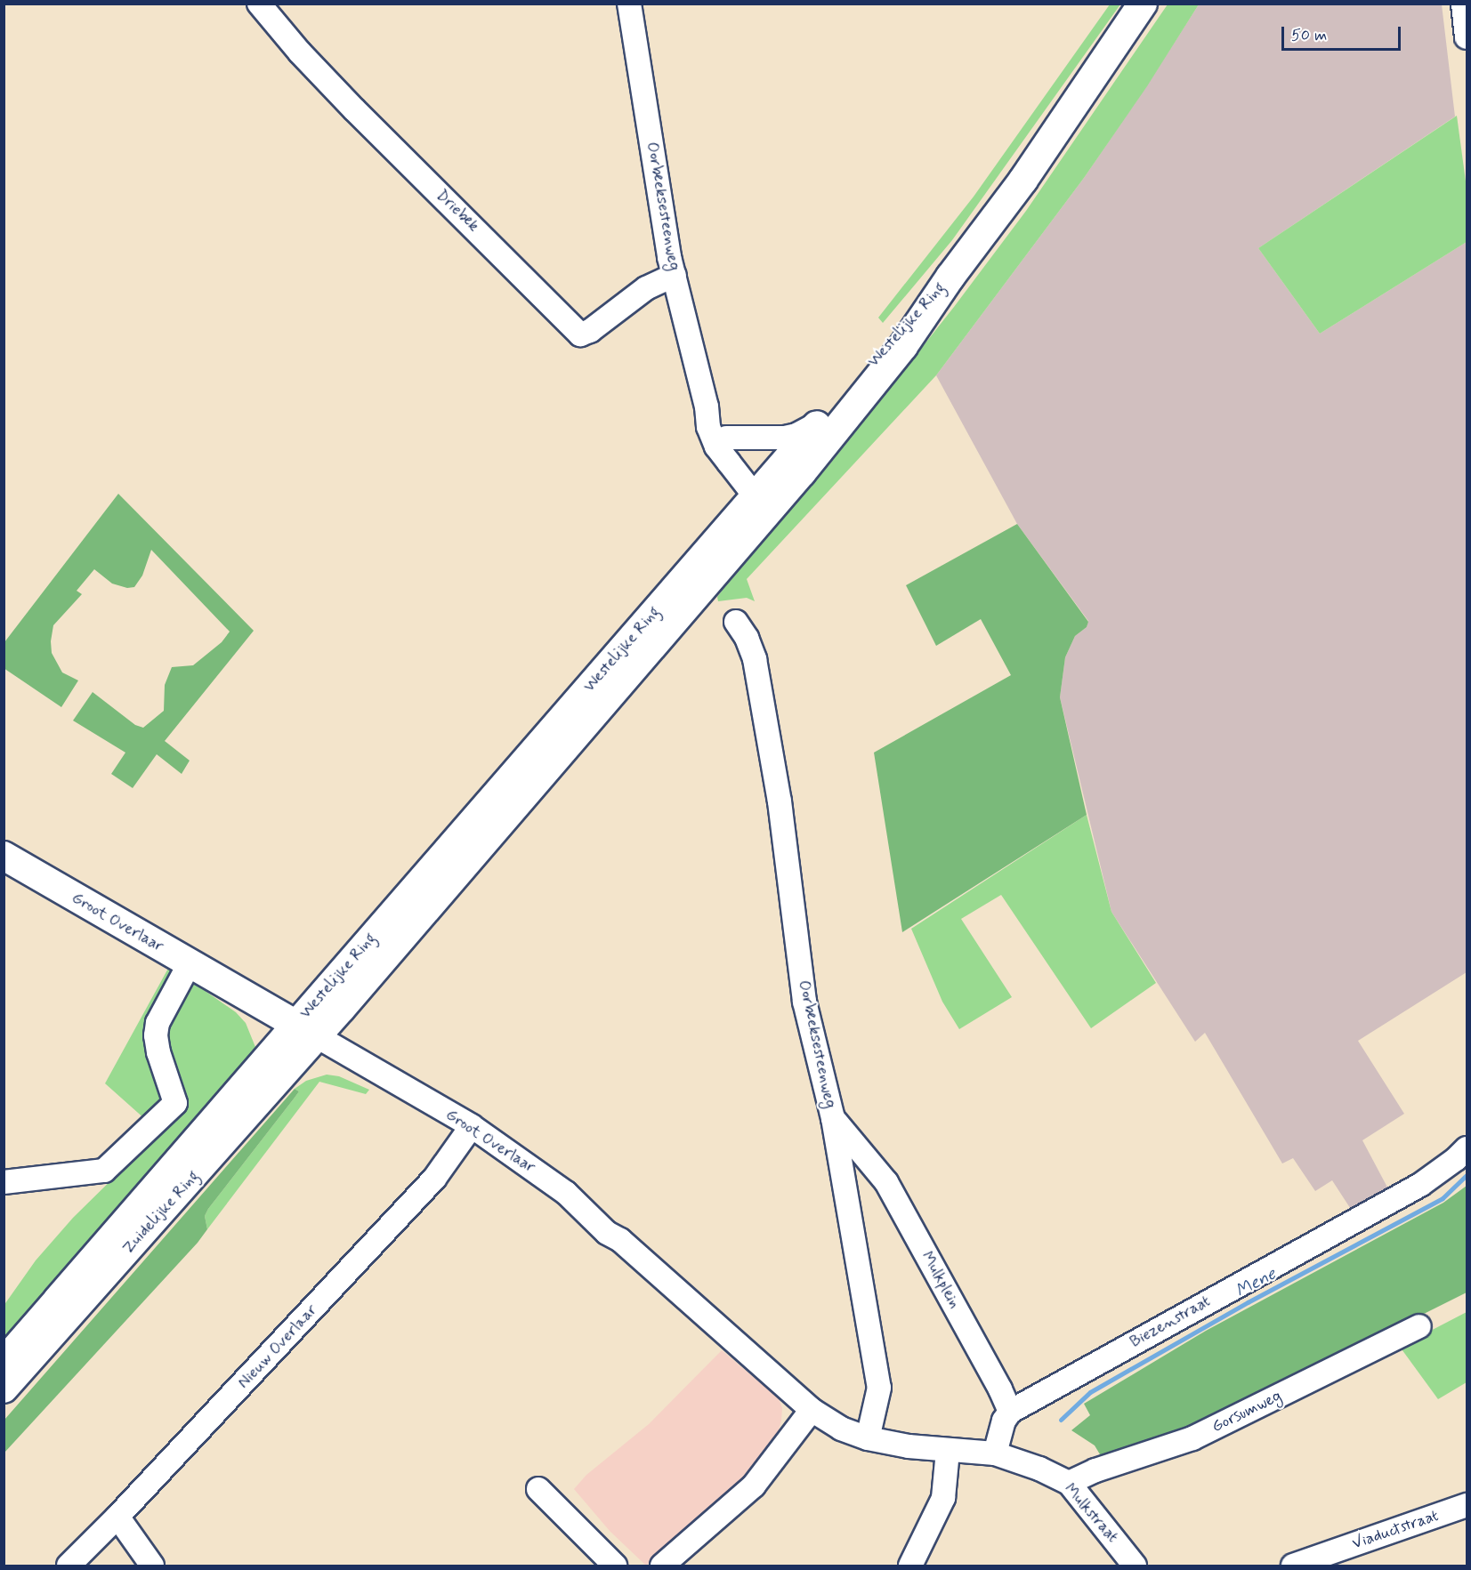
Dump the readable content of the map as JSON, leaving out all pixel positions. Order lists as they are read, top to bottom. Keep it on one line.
{"streets":{"highway":["Zuidelijke Ring"],"main road":["Westelijke Ring","Groot Overlaar"],"street":["Oorbeeksesteenweg","Driebek","Mulkplein","Biezenstraat","Nieuw Overlaar","Gorsumweg","Mulkstraat","Viaductstraat"]},"crossings":[["Oorbeeksesteenweg","Driebek"],["Oorbeeksesteenweg","Westelijke Ring"],["Oorbeeksesteenweg","Groot Overlaar"],["Oorbeeksesteenweg","Mulkplein"],["Westelijke Ring","Groot Overlaar"],["Westelijke Ring","Zuidelijke Ring"],["Groot Overlaar","Zuidelijke Ring"],["Groot Overlaar","Nieuw Overlaar"],["Groot Overlaar","Mulkstraat"],["Mulkplein","Biezenstraat"],["Gorsumweg","Mulkstraat"]],"water":["Mene"],"scale_bar":"50 m"}
